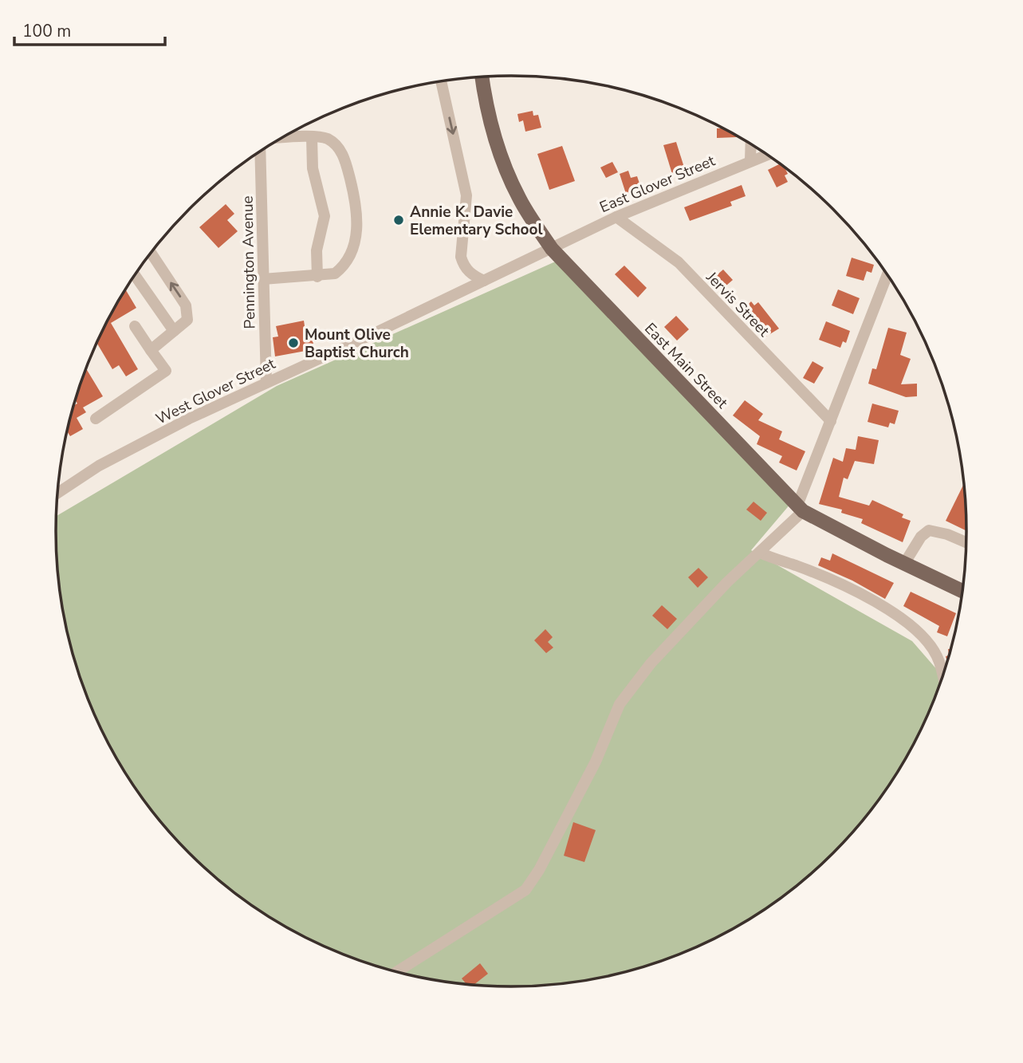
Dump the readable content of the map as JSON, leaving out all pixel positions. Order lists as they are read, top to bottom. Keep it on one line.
{"streets":{"main road":["East Main Street"],"street":["East Glover Street","Pennington Avenue","Jervis Street","West Glover Street"]},"crossings":[["East Glover Street","Jervis Street"],["East Glover Street","East Main Street"],["East Glover Street","West Glover Street"],["Pennington Avenue","West Glover Street"],["East Main Street","West Glover Street"]],"places":["Annie K. Davie Elementary School","Mount Olive Baptist Church"],"scale_bar":"100 m"}
